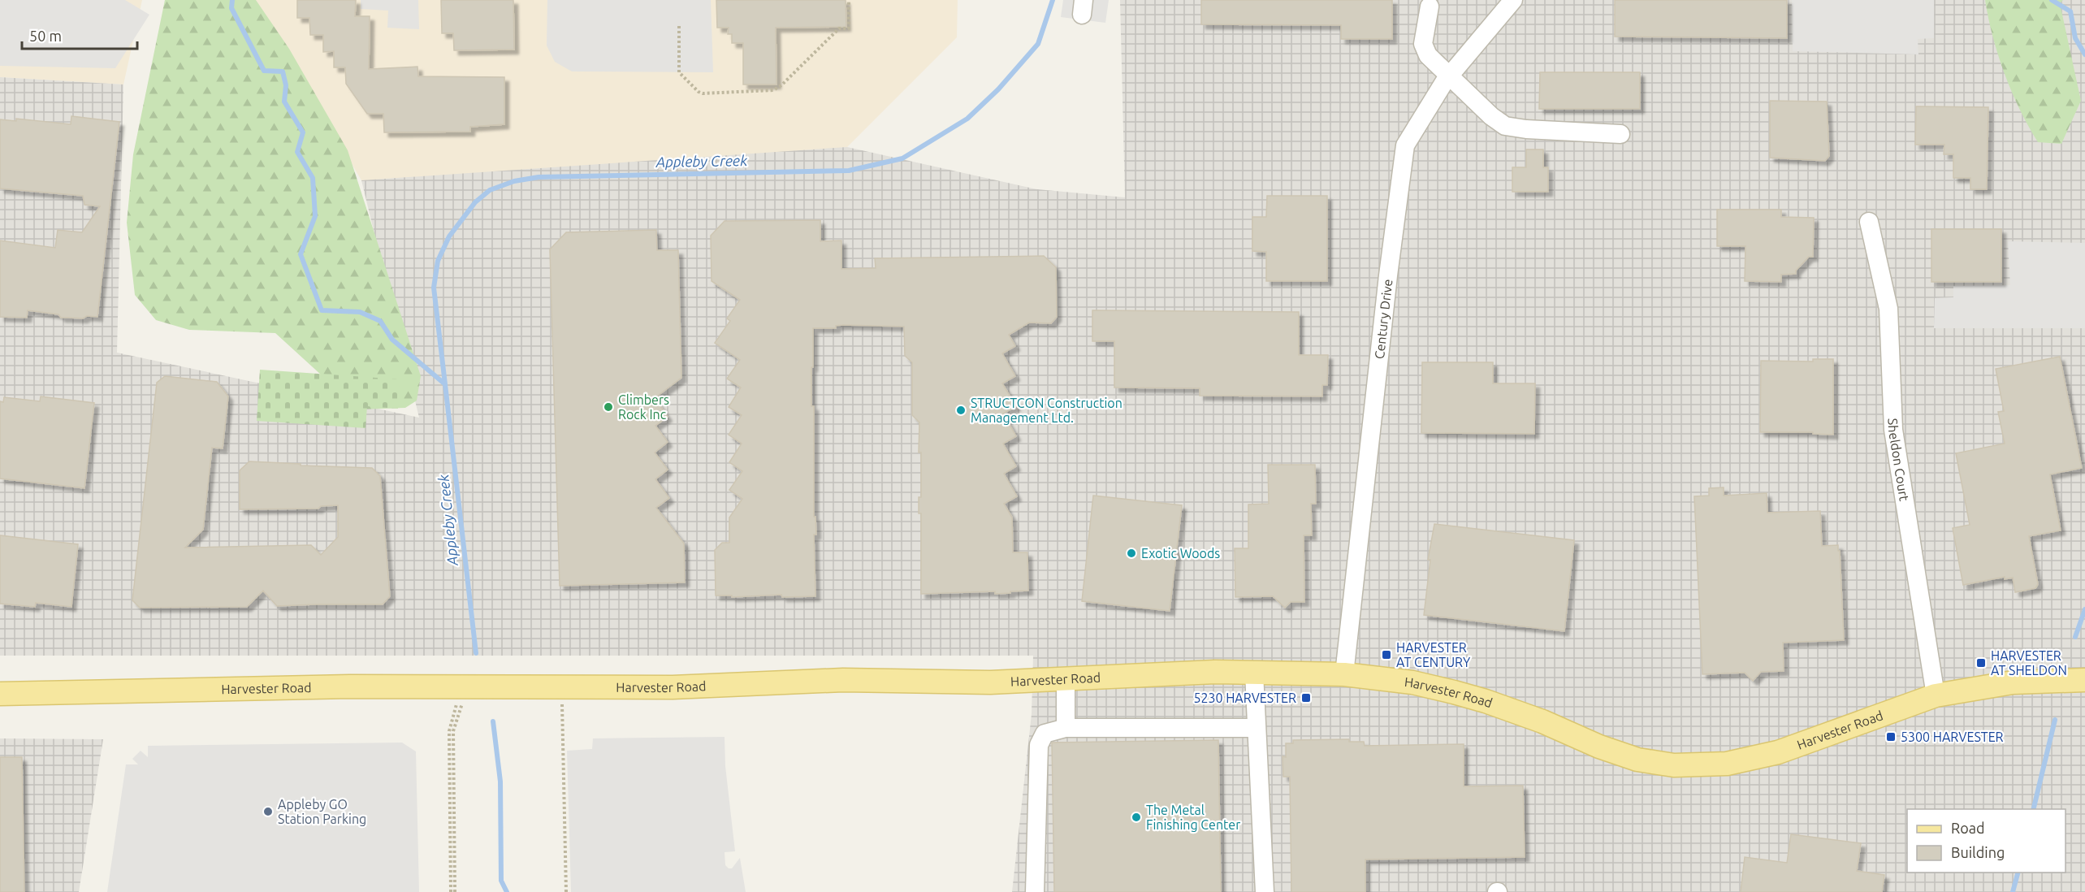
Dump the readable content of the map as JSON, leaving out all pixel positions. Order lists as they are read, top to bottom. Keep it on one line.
{"streets":{"main road":["Harvester Road"],"street":["Century Drive","Sheldon Court"]},"crossings":[["Century Drive","Harvester Road"],["Sheldon Court","Harvester Road"]],"water":["Appleby Creek"],"places":{"other":["Climbers Rock Inc","STRUCTCON Construction Management Ltd.","Exotic Woods","Appleby GO Station Parking","The Metal Finishing Center"],"transit":["HARVESTER AT CENTURY","HARVESTER AT SHELDON","5230 HARVESTER","5300 HARVESTER"]},"legend":["Road","Building"],"scale_bar":"50 m"}
